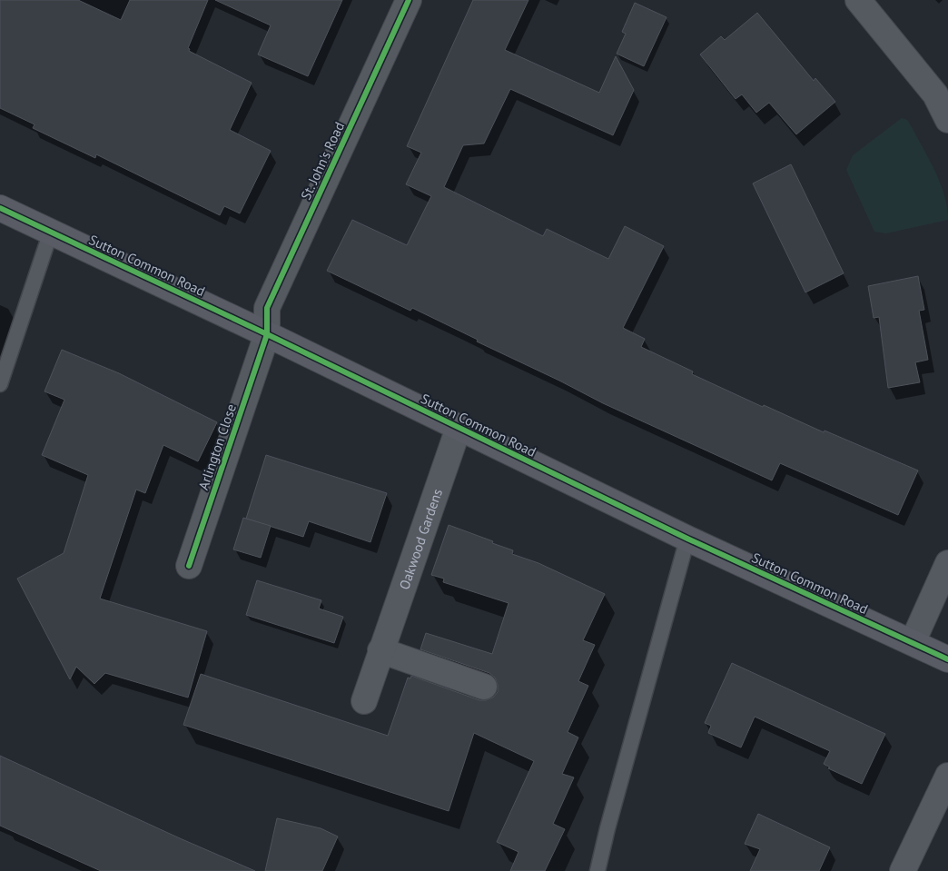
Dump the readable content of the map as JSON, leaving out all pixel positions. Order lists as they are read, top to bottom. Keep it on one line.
{"streets":{"main road":["Sutton Common Road"],"street":["St. John's Road","Arlington Close","Oakwood Gardens"]},"crossings":[["St. John's Road","Sutton Common Road"],["St. John's Road","Arlington Close"],["Sutton Common Road","Arlington Close"],["Sutton Common Road","Oakwood Gardens"]]}
